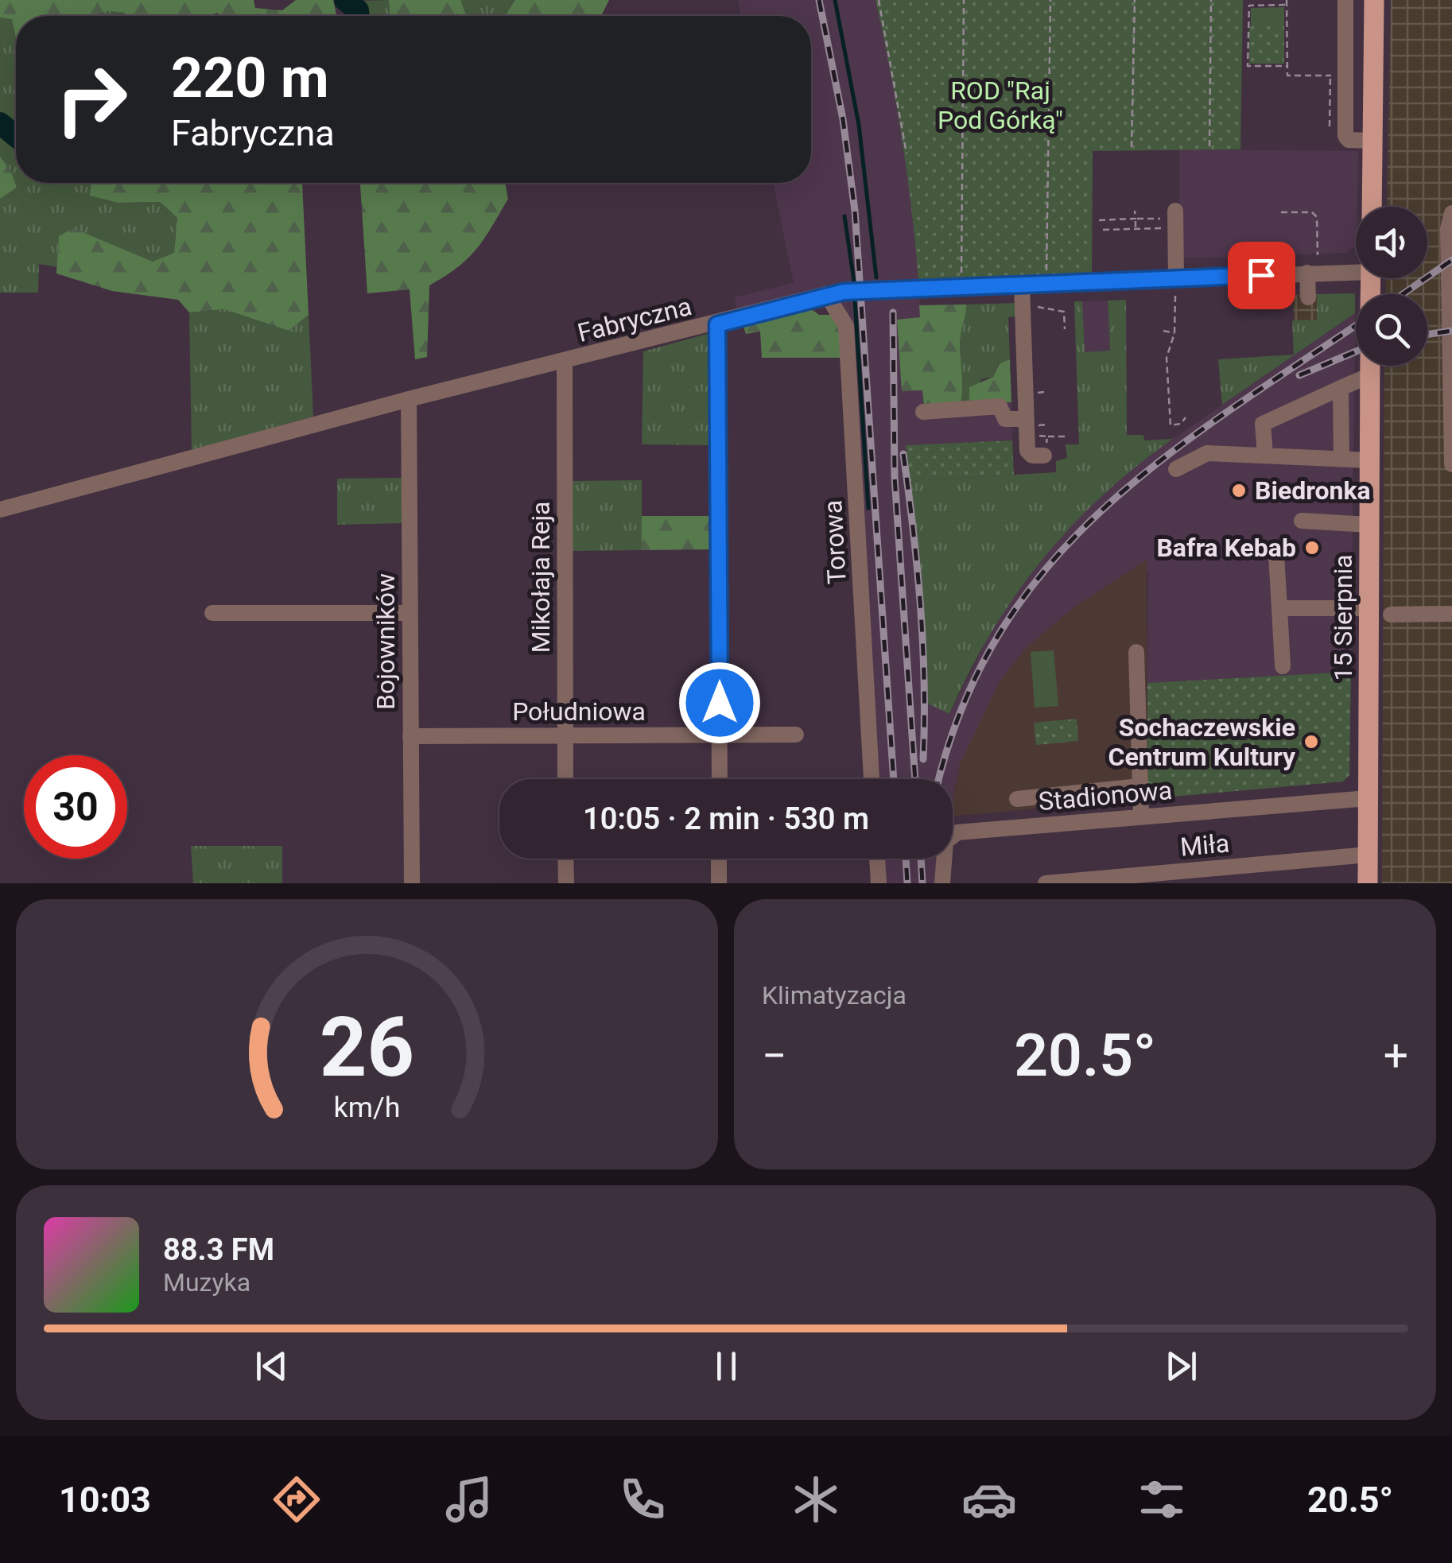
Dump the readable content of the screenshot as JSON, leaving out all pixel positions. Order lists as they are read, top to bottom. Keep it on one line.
{"streets":{"main road":["15 Sierpnia"],"street":["Fabryczna","Torowa","Mikołaja Reja","Bojowników","Południowa","Stadionowa","Miła"]},"crossings":[["Fabryczna","Torowa"],["Fabryczna","Mikołaja Reja"],["Fabryczna","Bojowników"],["Mikołaja Reja","Południowa"],["15 Sierpnia","Stadionowa"],["15 Sierpnia","Miła"],["Bojowników","Południowa"]],"parks":["ROD \"Raj Pod Górką\""],"places":["Biedronka","Bafra Kebab","Sochaczewskie Centrum Kultury"],"page":{"turn":["220 m","Fabryczna"],"limit":"30","trip":"10:05 · 2 min · 530 m","tile":"Klimatyzacja","heat":["−","20.5°","+"],"song":["88.3 FM","Muzyka"],"tabs":["10:03","20.5°"],"gauge":["26","km/h"]}}
